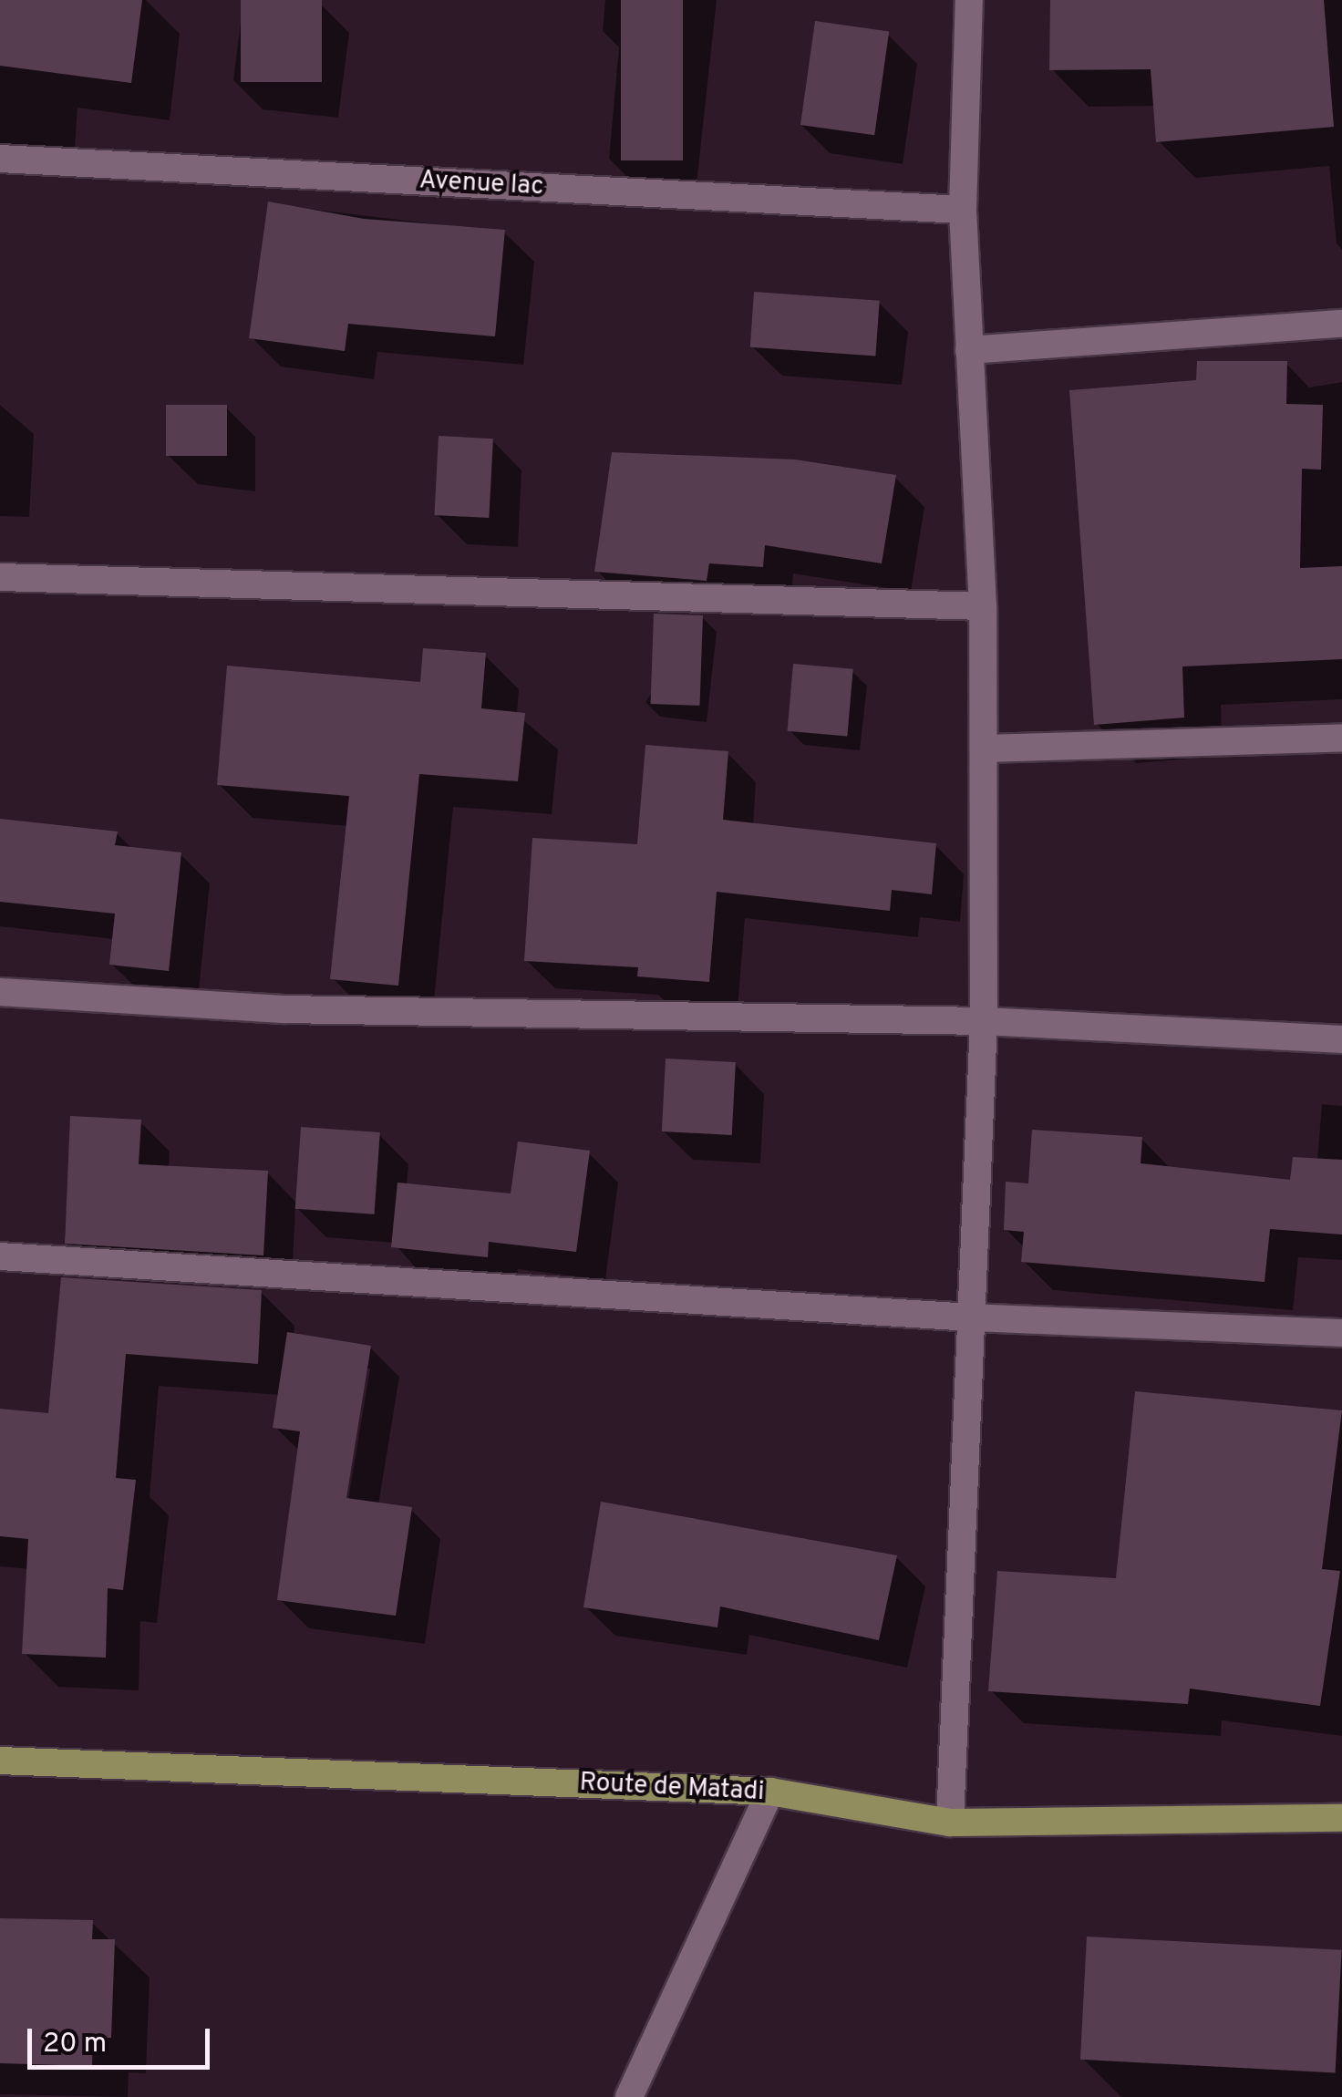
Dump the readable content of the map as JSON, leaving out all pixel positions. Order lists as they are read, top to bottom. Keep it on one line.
{"streets":{"main road":["Route de Matadi"],"street":["Avenue lac"]},"scale_bar":"20 m"}
